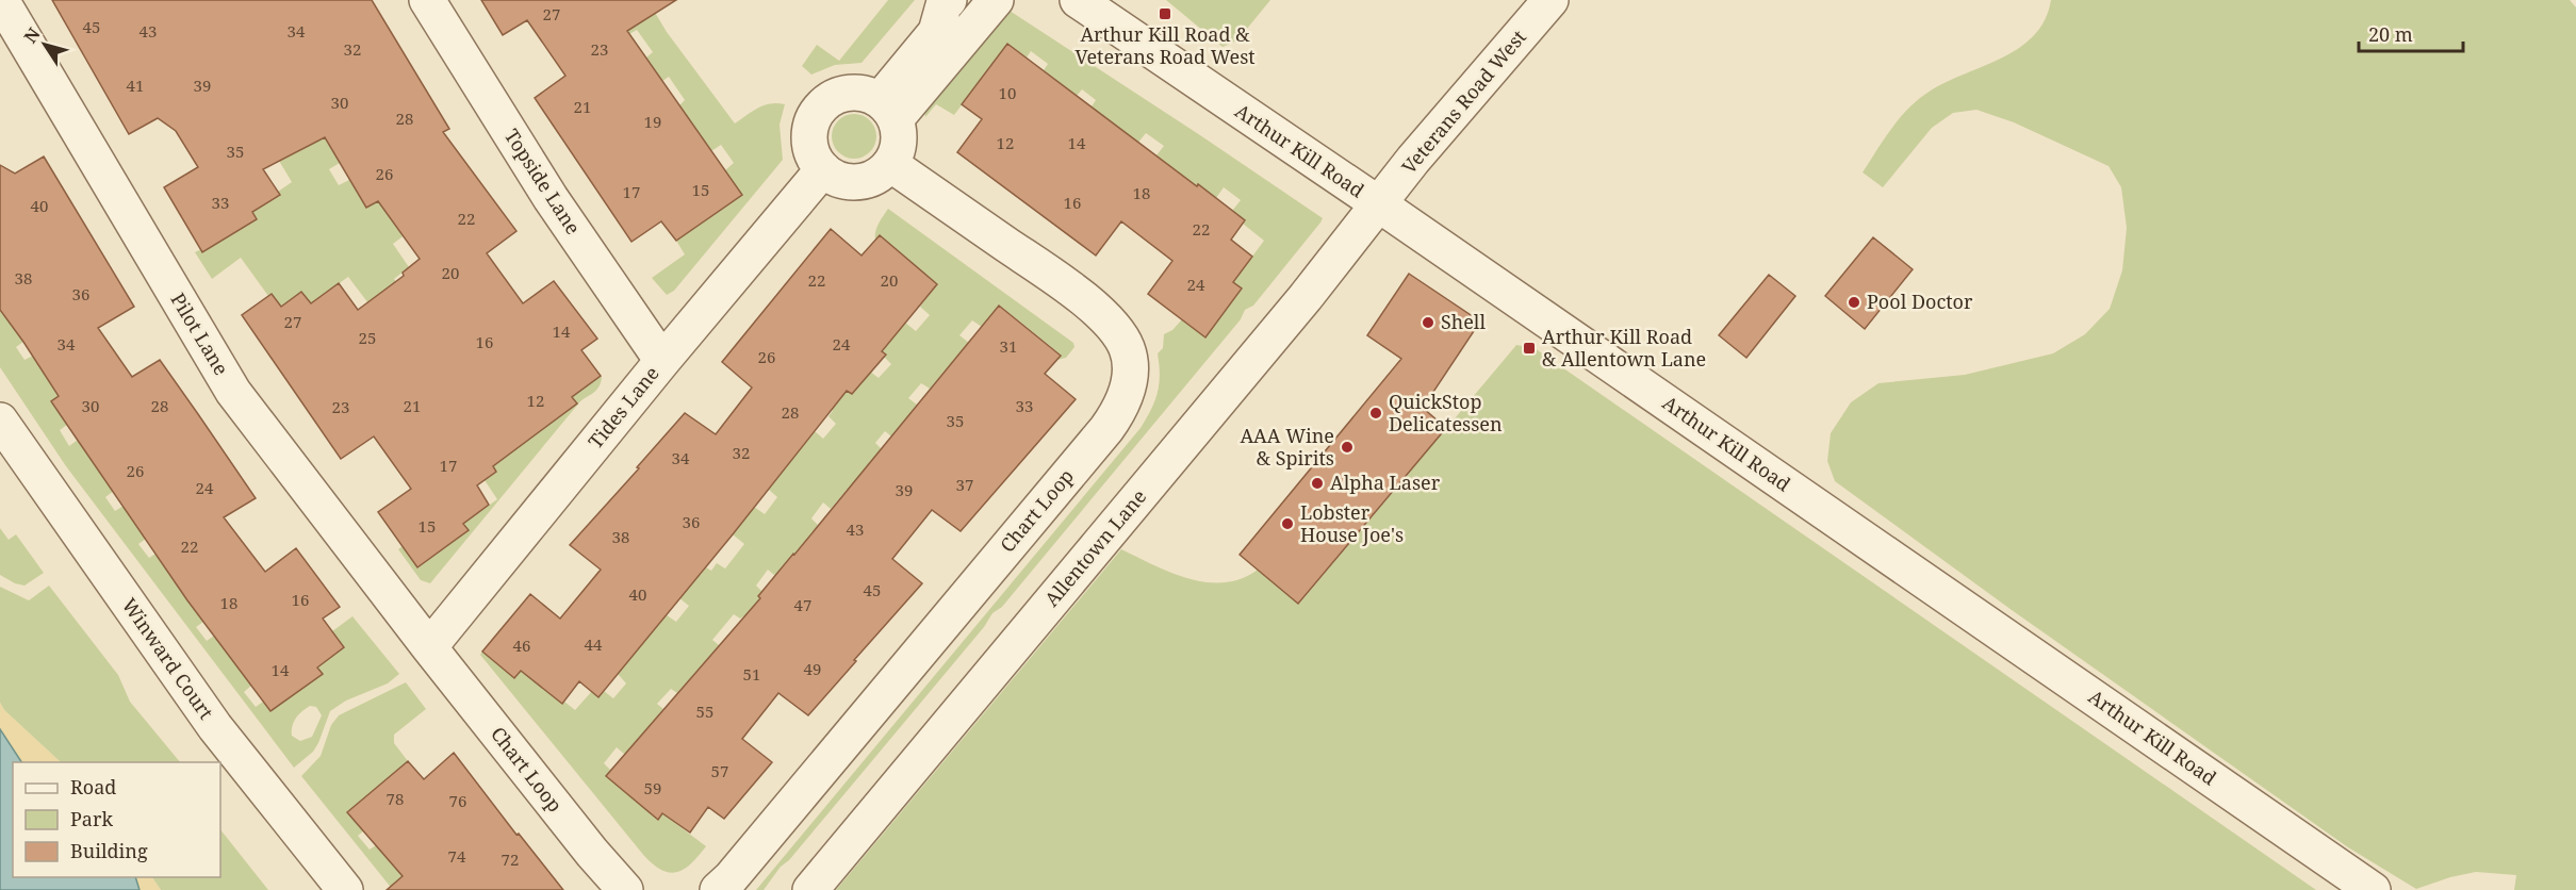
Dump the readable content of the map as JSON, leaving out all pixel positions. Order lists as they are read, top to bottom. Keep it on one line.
{"streets":{"street":["Veterans Road West","Arthur Kill Road","Topside Lane","Pilot Lane","Tides Lane","Chart Loop","Allentown Lane","Winward Court"]},"crossings":[["Veterans Road West","Arthur Kill Road"],["Veterans Road West","Allentown Lane"],["Arthur Kill Road","Allentown Lane"],["Topside Lane","Tides Lane"],["Pilot Lane","Tides Lane"],["Pilot Lane","Chart Loop"],["Tides Lane","Chart Loop"]],"places":{"transit":["Arthur Kill Road & Veterans Road West","Arthur Kill Road & Allentown Lane"],"other":["Pool Doctor","Shell","QuickStop Delicatessen","AAA Wine & Spirits","Alpha Laser","Lobster House Joe's"]},"house_numbers":["27","45","43","34","32","23","41","39","10","30","21","28","19","12","14","35","26","15","17","18","33","16","40","22","22","20","38","22","20","24","36","27","14","25","16","34","24","31","26","12","30","28","21","33","23","28","35","32","34","17","26","37","24","39","36","15","43","38","22","45","40","16","18","47","44","46","49","14","51","55","57","59","78","76","74","72"],"legend":["Road","Park","Building"],"scale_bar":"20 m","north":"top left"}
